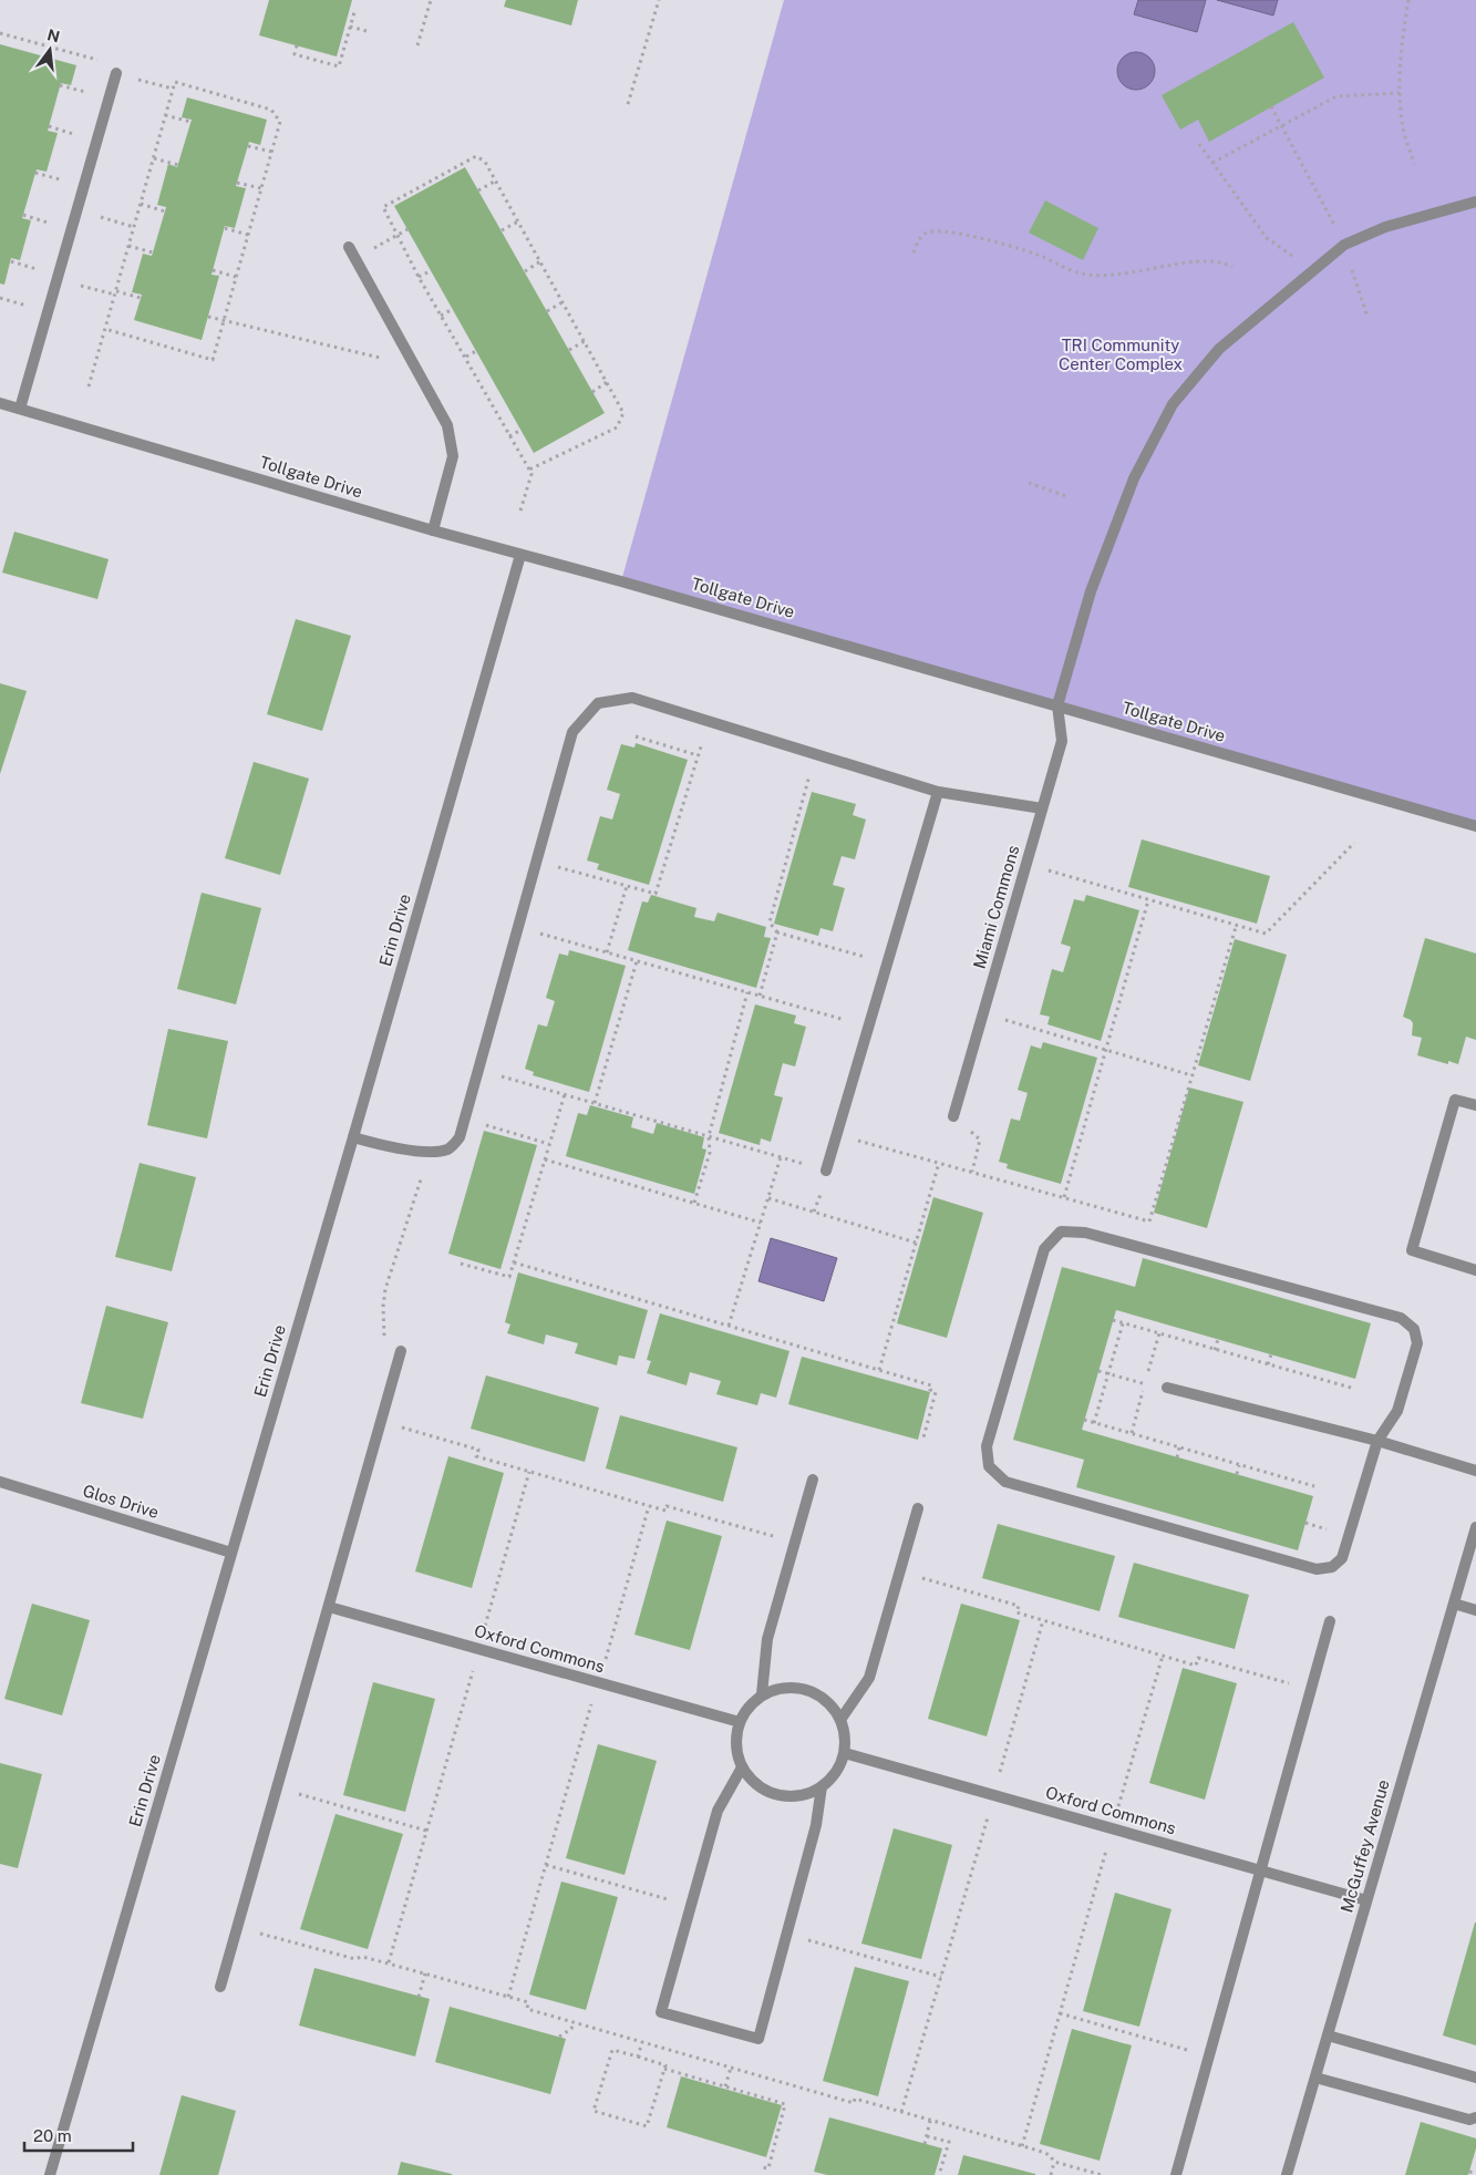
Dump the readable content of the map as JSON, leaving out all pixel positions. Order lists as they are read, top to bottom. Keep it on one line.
{"streets":{"street":["Tollgate Drive","Miami Commons","Erin Drive","Glos Drive","Oxford Commons","McGuffey Avenue"]},"crossings":[["Tollgate Drive","Miami Commons"],["Tollgate Drive","Erin Drive"],["Erin Drive","Glos Drive"],["Oxford Commons","McGuffey Avenue"]],"parks":["TRI Community Center Complex"],"scale_bar":"20 m","north":"top"}
